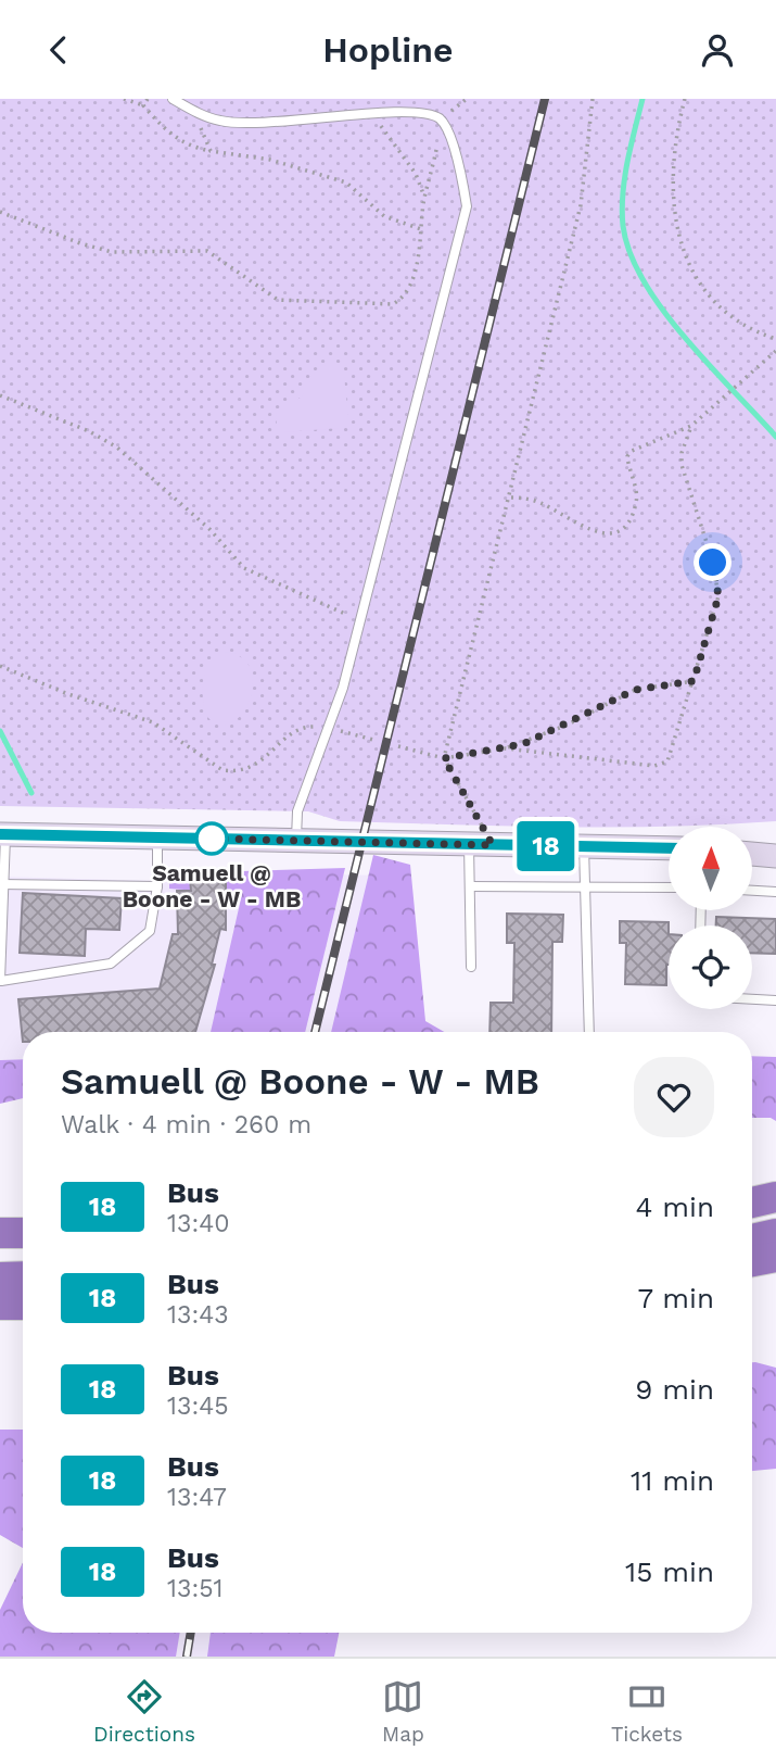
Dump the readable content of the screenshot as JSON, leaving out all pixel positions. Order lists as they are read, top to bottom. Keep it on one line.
{"places":["Samuell @ Boone - W - MB"],"lines":["bus line 18"],"north":"top","page":{"header":"Hopline","on_map":"18","heading":["Samuell @ Boone - W - MB","Walk · 4 min · 260 m"],"list":[{"mark":"18","name":"Bus","note":"13:40","value":"4 min"},{"mark":"18","name":"Bus","note":"13:43","value":"7 min"},{"mark":"18","name":"Bus","note":"13:45","value":"9 min"},{"mark":"18","name":"Bus","note":"13:47","value":"11 min"},{"mark":"18","name":"Bus","note":"13:51","value":"15 min"}],"tabs":["Directions","Map","Tickets"]}}
